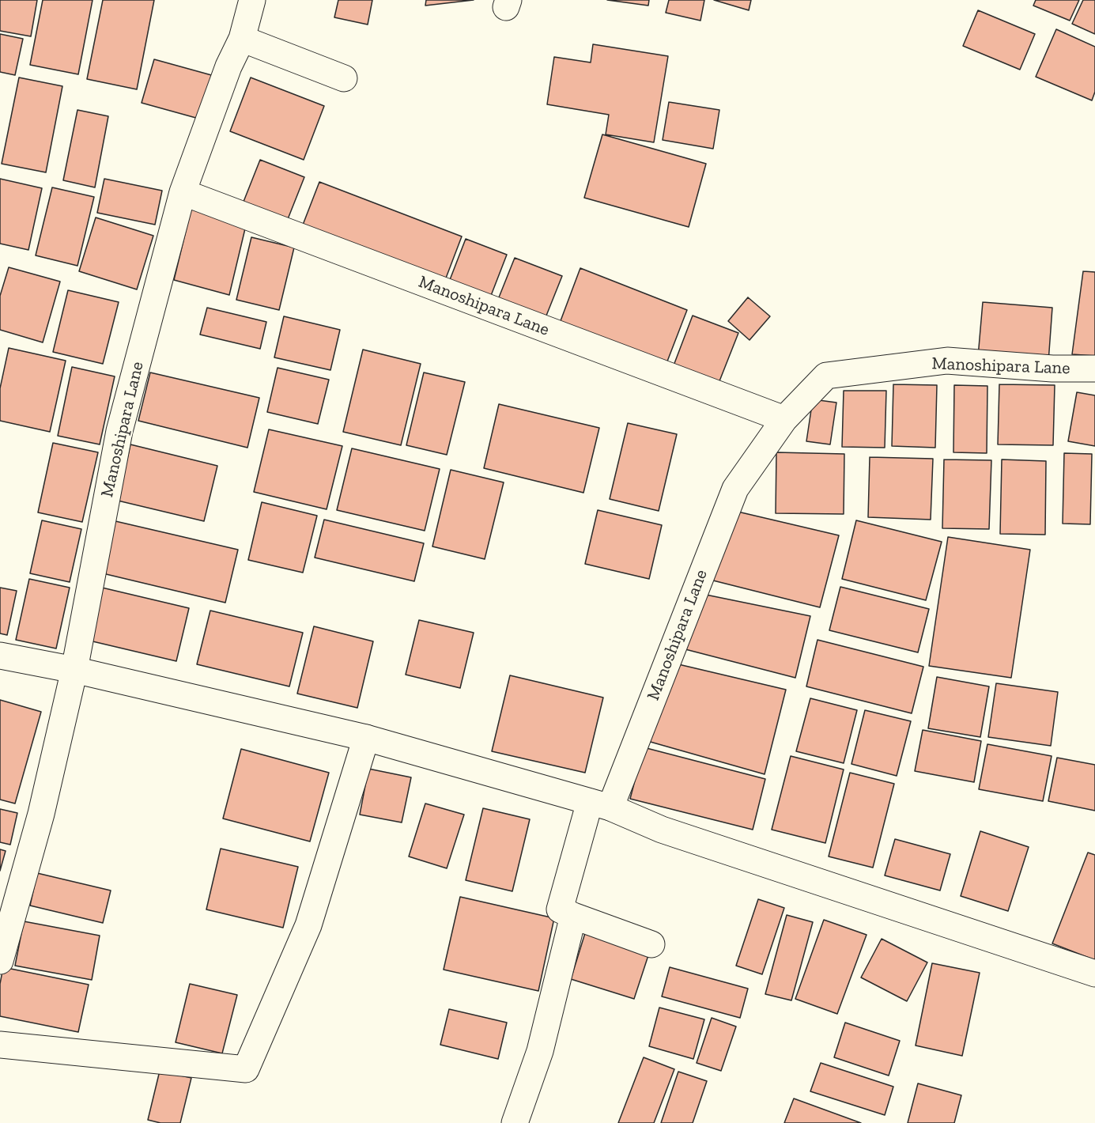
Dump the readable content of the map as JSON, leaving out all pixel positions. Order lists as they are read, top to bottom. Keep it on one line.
{"streets":{"street":["Manoshipara Lane"]}}
